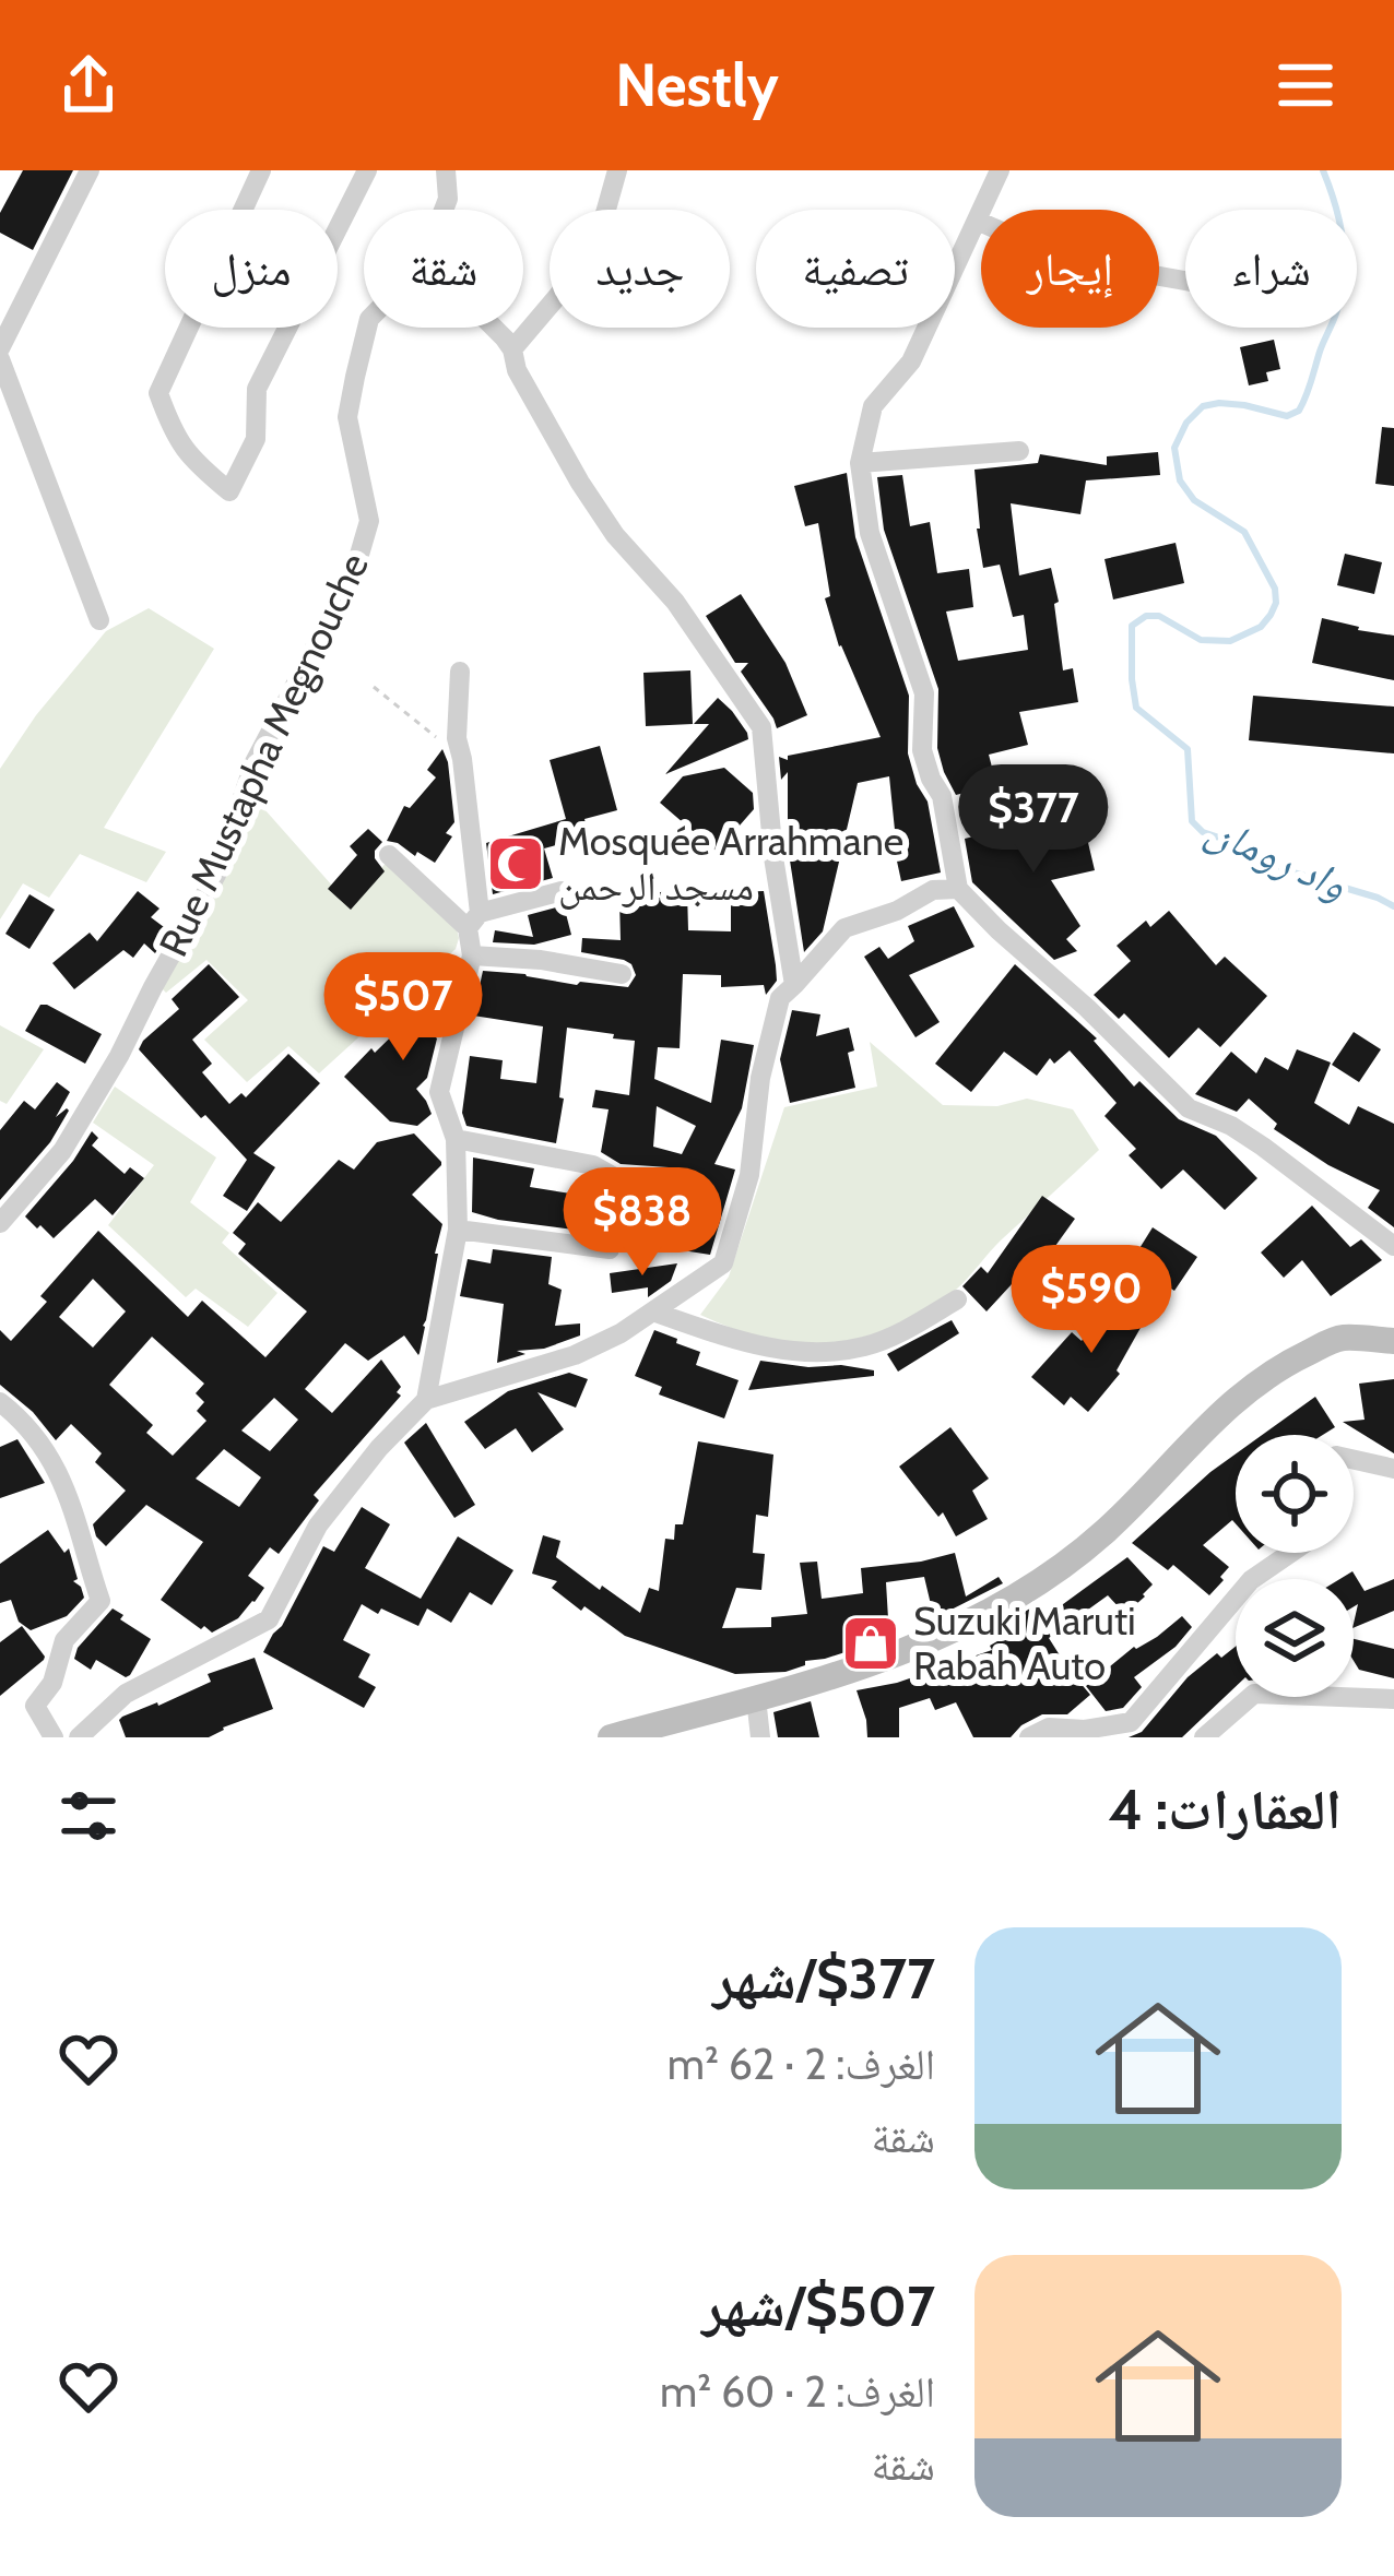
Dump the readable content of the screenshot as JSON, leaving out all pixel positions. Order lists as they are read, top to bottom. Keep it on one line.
{"streets":{"street":["Rue Mustapha Megnouche"]},"water":["واد رومان"],"places":{"mosque":["Mosquée Arrahmane مسجد الرحمن"],"shop":["Suzuki Maruti Rabah Auto"]},"page":{"header":"Nestly","chip":["شراء","إيجار","تصفية","جديد","شقة","منزل"],"price":["$377","$507","$838","$590"],"heading":"العقارات: 4","list":[{"name":"$377/شهر","note":"الغرف: 2 · 62 m² · شقة"},{"name":"$507/شهر","note":"الغرف: 2 · 60 m² · شقة"}]}}
